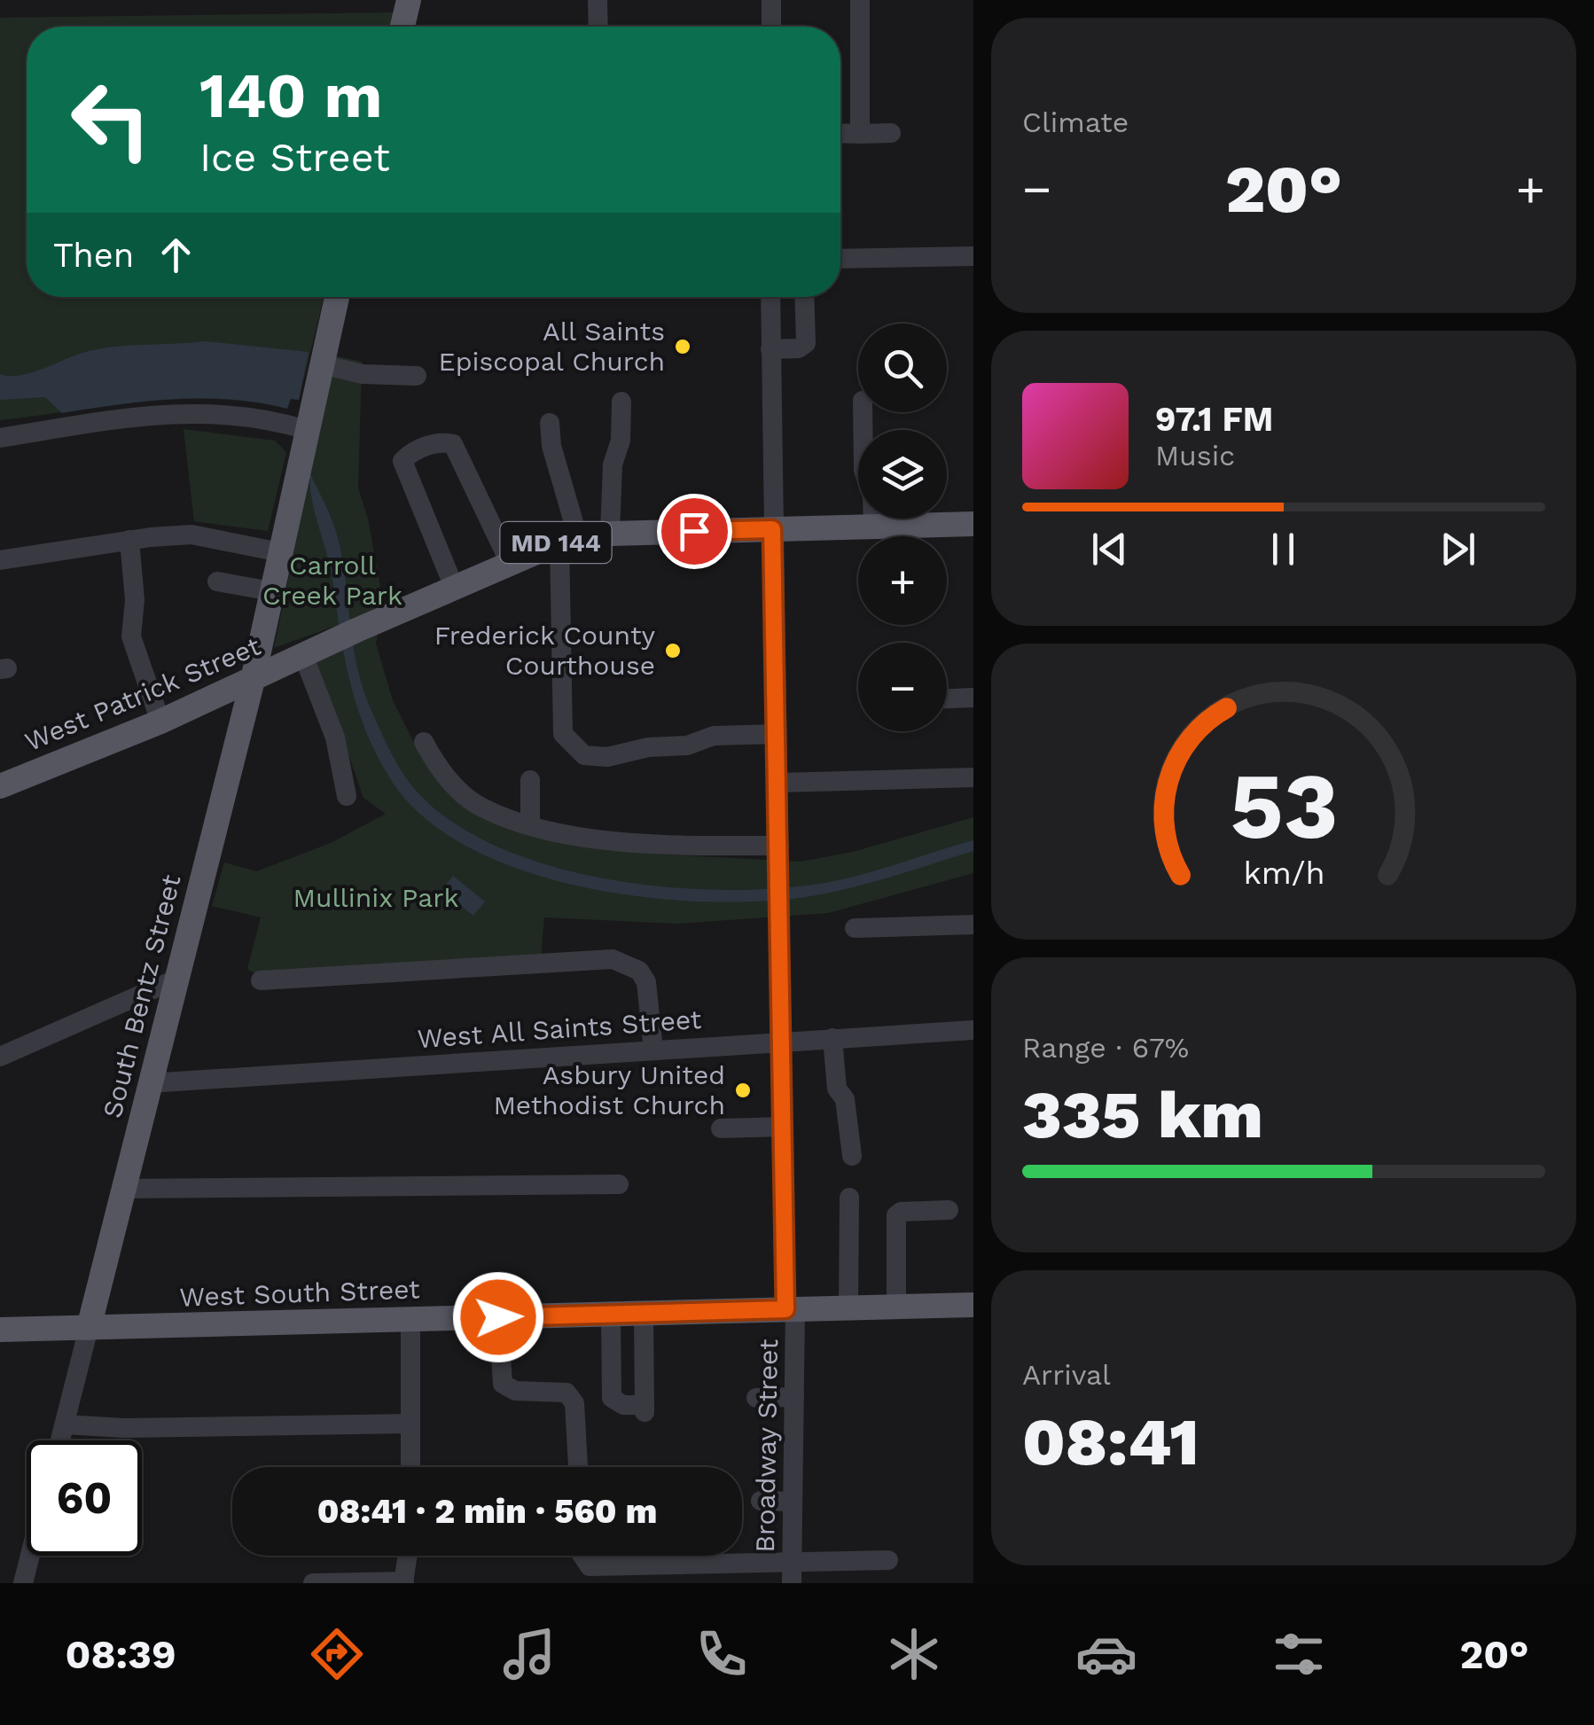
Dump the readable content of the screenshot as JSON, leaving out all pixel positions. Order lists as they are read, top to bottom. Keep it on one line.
{"streets":{"main road":["MD 144","West Patrick Street","South Bentz Street","West South Street"],"street":["West All Saints Street","Broadway Street"]},"crossings":[["West Patrick Street","South Bentz Street"],["West Patrick Street","Broadway Street"],["South Bentz Street","West All Saints Street"],["South Bentz Street","West South Street"],["West All Saints Street","Broadway Street"],["West South Street","Broadway Street"]],"parks":["Carroll Creek Park","Mullinix Park"],"places":["All Saints Episcopal Church","Frederick County Courthouse","Asbury United Methodist Church"],"page":{"tile":["Climate",["Range · 67%","335 km"],["Arrival","08:41"]],"turn":["140 m","Ice Street"],"heat":["−","20°","+"],"then":"Then","map_buttons":["+","−"],"song":["97.1 FM","Music"],"limit":"60","trip":"08:41 · 2 min · 560 m","tabs":["08:39","20°"],"gauge":["53","km/h"]}}
